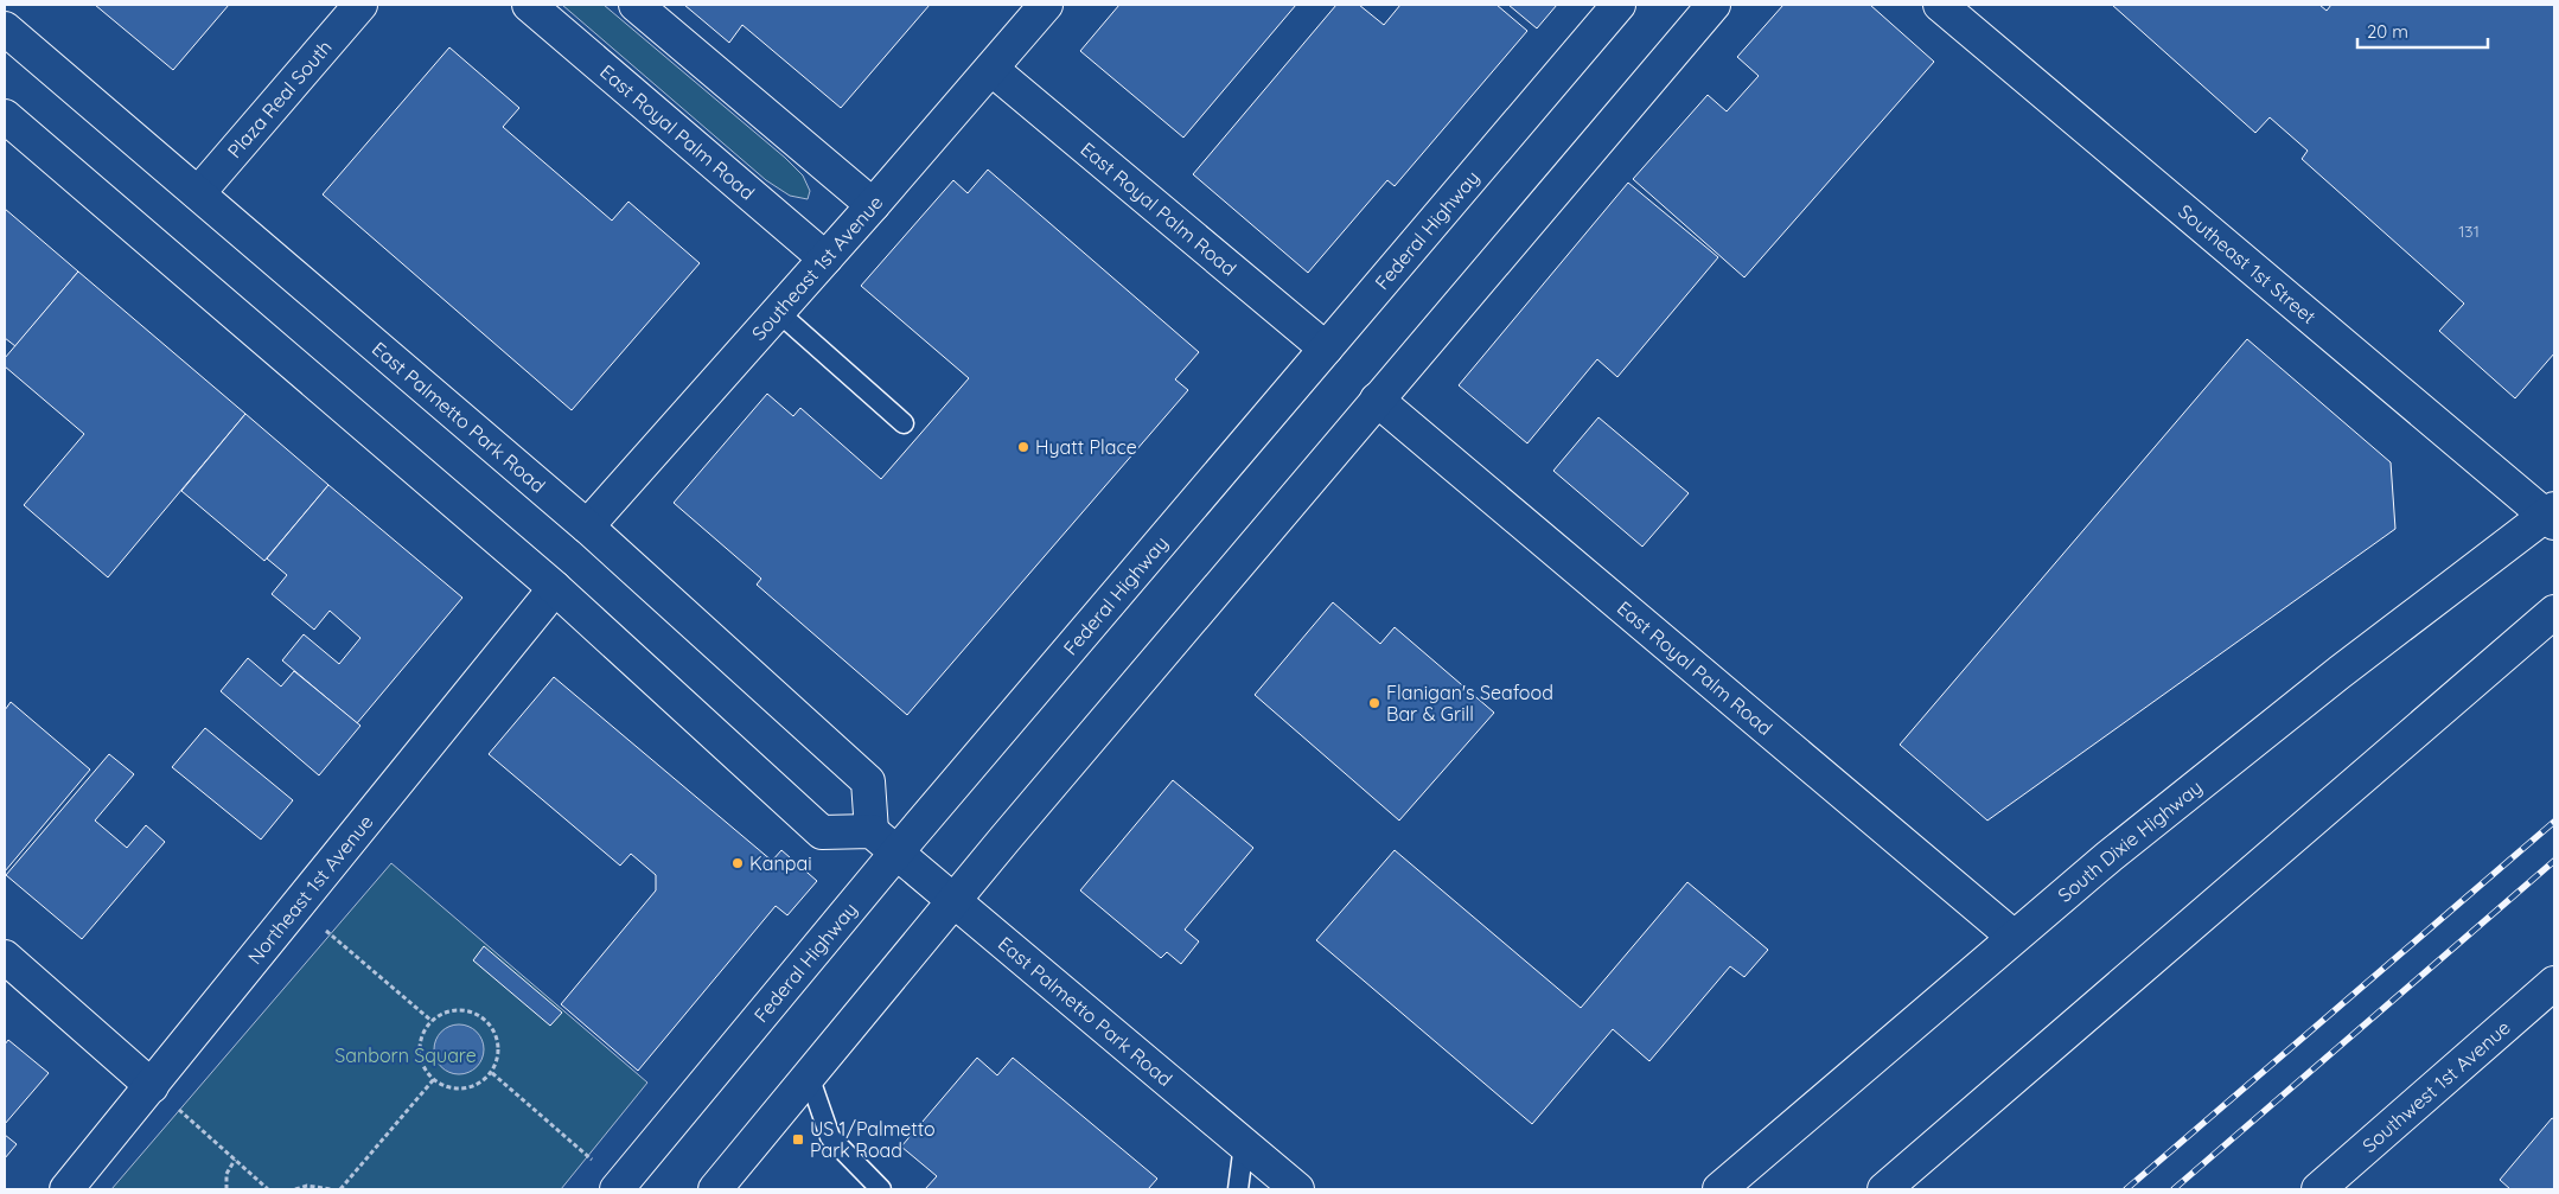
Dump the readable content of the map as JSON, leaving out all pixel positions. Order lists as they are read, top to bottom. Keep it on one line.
{"streets":{"main road":["Plaza Real South","East Royal Palm Road","Federal Highway","Southeast 1st Street","Southeast 1st Avenue","East Palmetto Park Road","South Dixie Highway","Northeast 1st Avenue","Southwest 1st Avenue"]},"crossings":[["Plaza Real South","East Palmetto Park Road"],["East Royal Palm Road","Federal Highway"],["East Royal Palm Road","Southeast 1st Avenue"],["East Royal Palm Road","South Dixie Highway"],["Federal Highway","East Palmetto Park Road"],["Southeast 1st Street","South Dixie Highway"],["Southeast 1st Avenue","East Palmetto Park Road"]],"parks":["Sanborn Square"],"places":{"other":["Hyatt Place","Flanigan's Seafood Bar & Grill","Kanpai"],"transit":["US 1/Palmetto Park Road"]},"house_numbers":["131"],"scale_bar":"20 m"}
